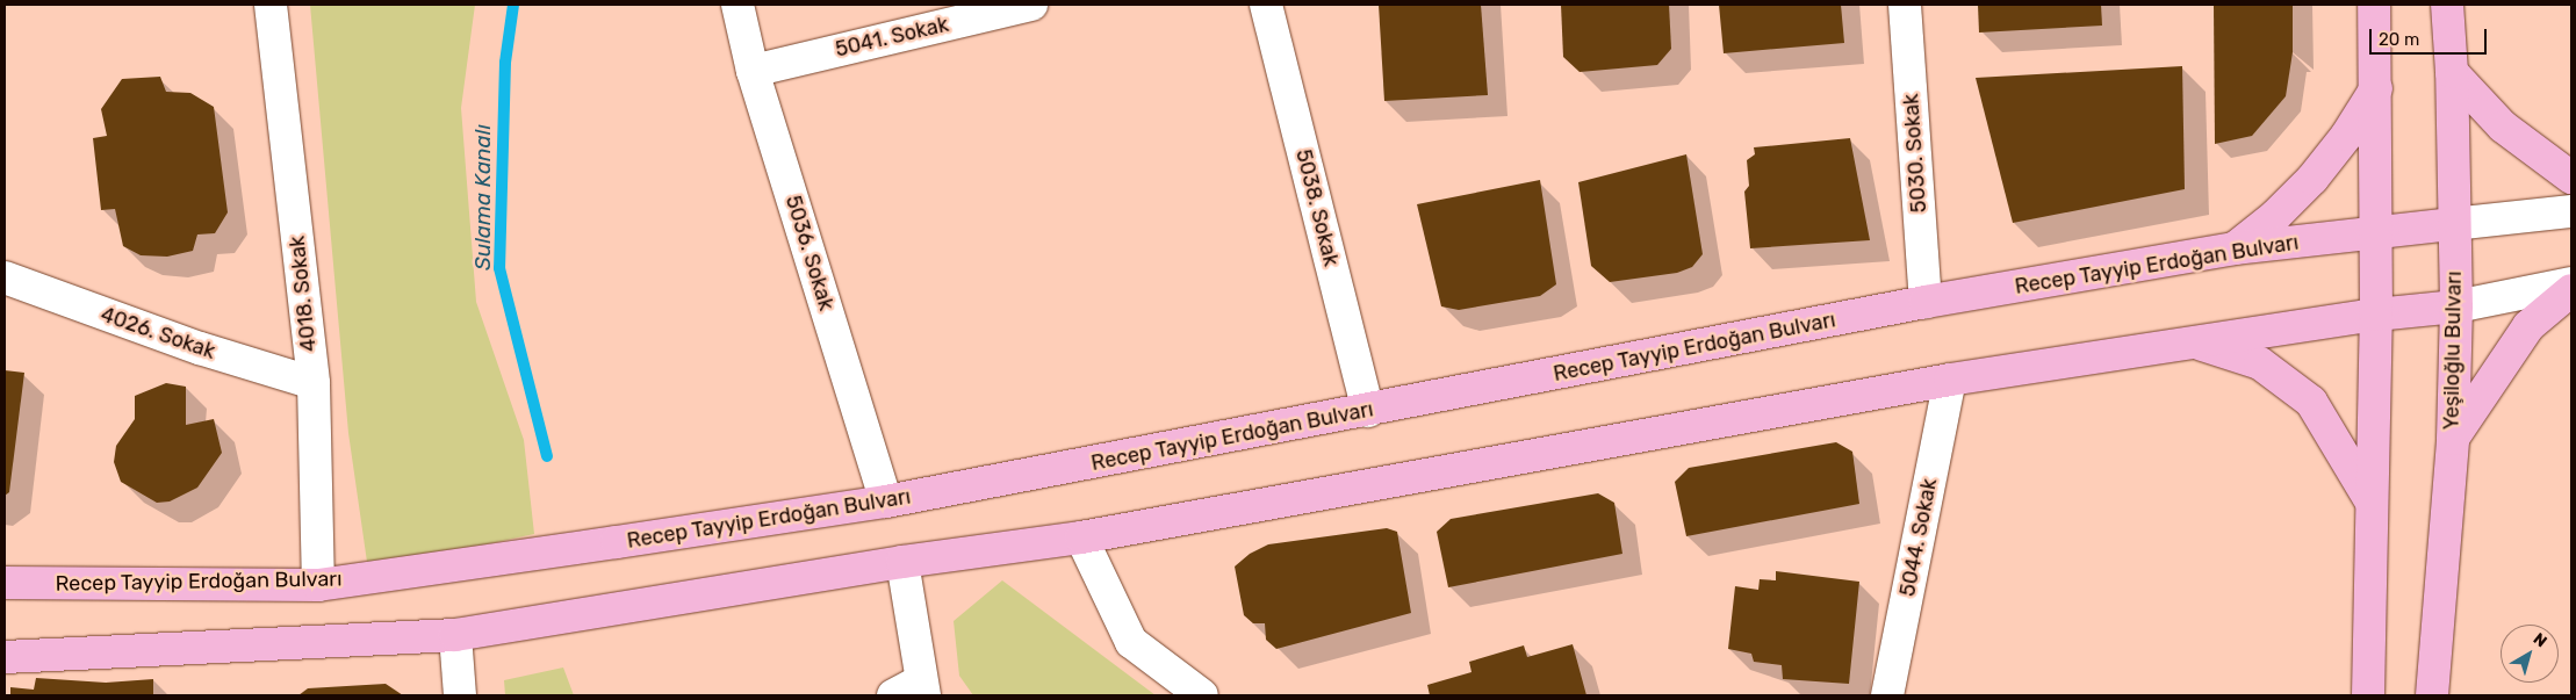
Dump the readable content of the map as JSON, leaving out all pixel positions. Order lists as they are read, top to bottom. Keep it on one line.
{"streets":{"main road":["Recep Tayyip Erdoğan Bulvarı","Yeşiloğlu Bulvarı"],"street":["5041. Sokak","5030. Sokak","5038. Sokak","5036. Sokak","4018. Sokak","4026. Sokak","5044. Sokak"]},"crossings":[["5041. Sokak","5036. Sokak"],["5030. Sokak","Recep Tayyip Erdoğan Bulvarı"],["5038. Sokak","Recep Tayyip Erdoğan Bulvarı"],["5036. Sokak","Recep Tayyip Erdoğan Bulvarı"],["Recep Tayyip Erdoğan Bulvarı","4018. Sokak"],["Recep Tayyip Erdoğan Bulvarı","Yeşiloğlu Bulvarı"],["4018. Sokak","4026. Sokak"]],"water":["Sulama Kanalı"],"scale_bar":"20 m","north":"top right"}
